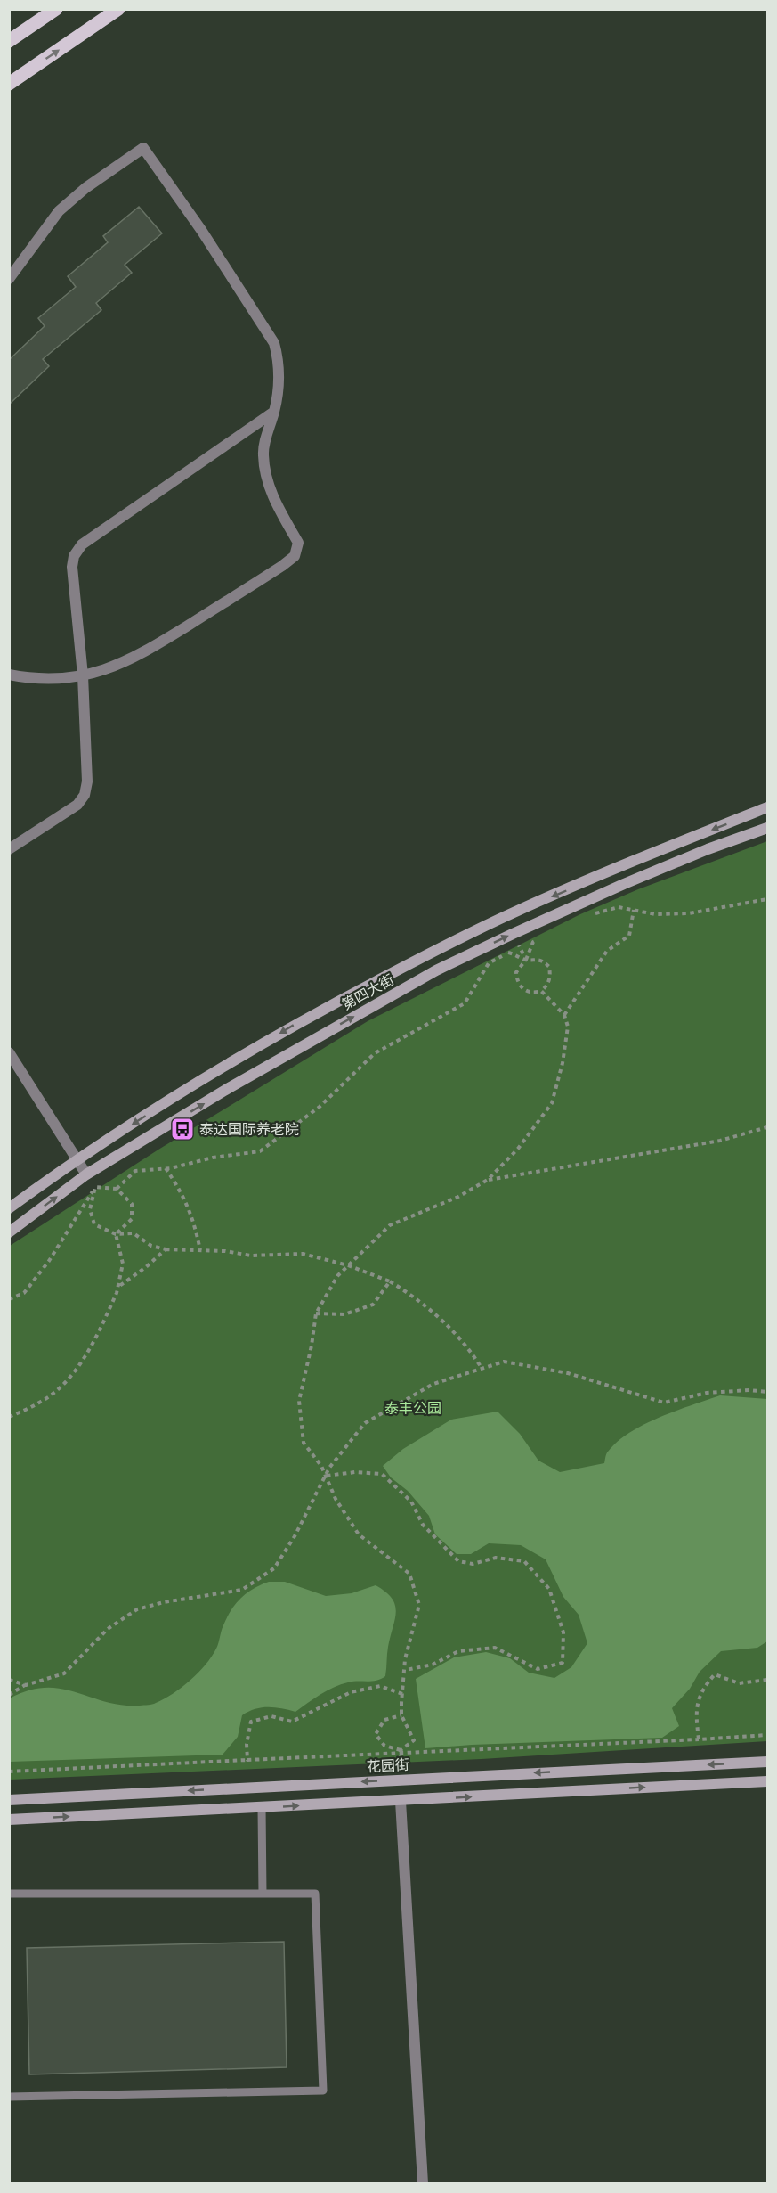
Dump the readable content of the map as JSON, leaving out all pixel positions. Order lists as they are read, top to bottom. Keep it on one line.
{"streets":{"street":["第四大街","花园街"]},"parks":["泰丰公园"],"places":{"bus stop":["泰达国际养老院"]}}
